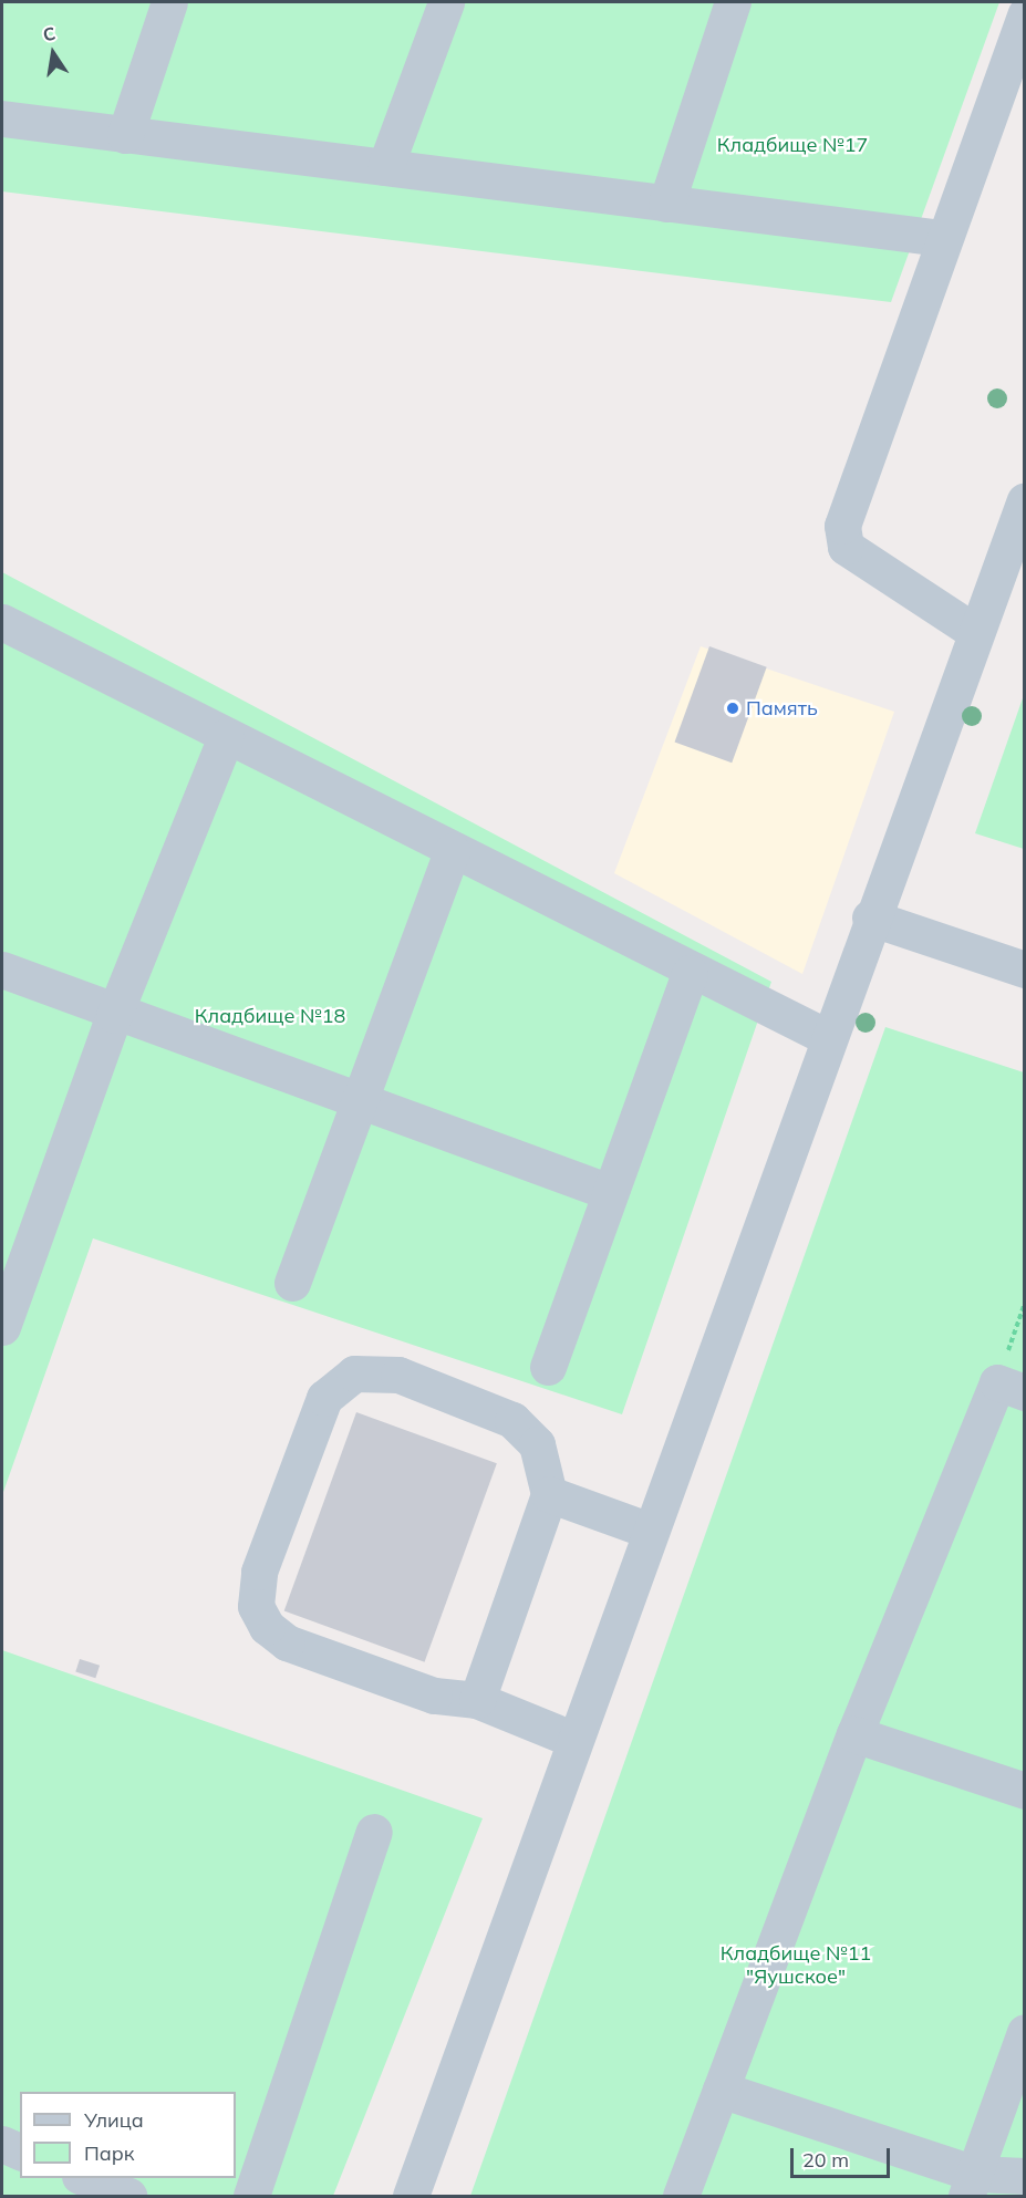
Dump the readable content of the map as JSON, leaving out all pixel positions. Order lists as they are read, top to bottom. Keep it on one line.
{"parks":["Кладбище №17","Кладбище №18","Кладбище №11 \"Яушское\""],"places":["Память"],"legend":["Улица","Парк"],"scale_bar":"20 m","north":"top"}
